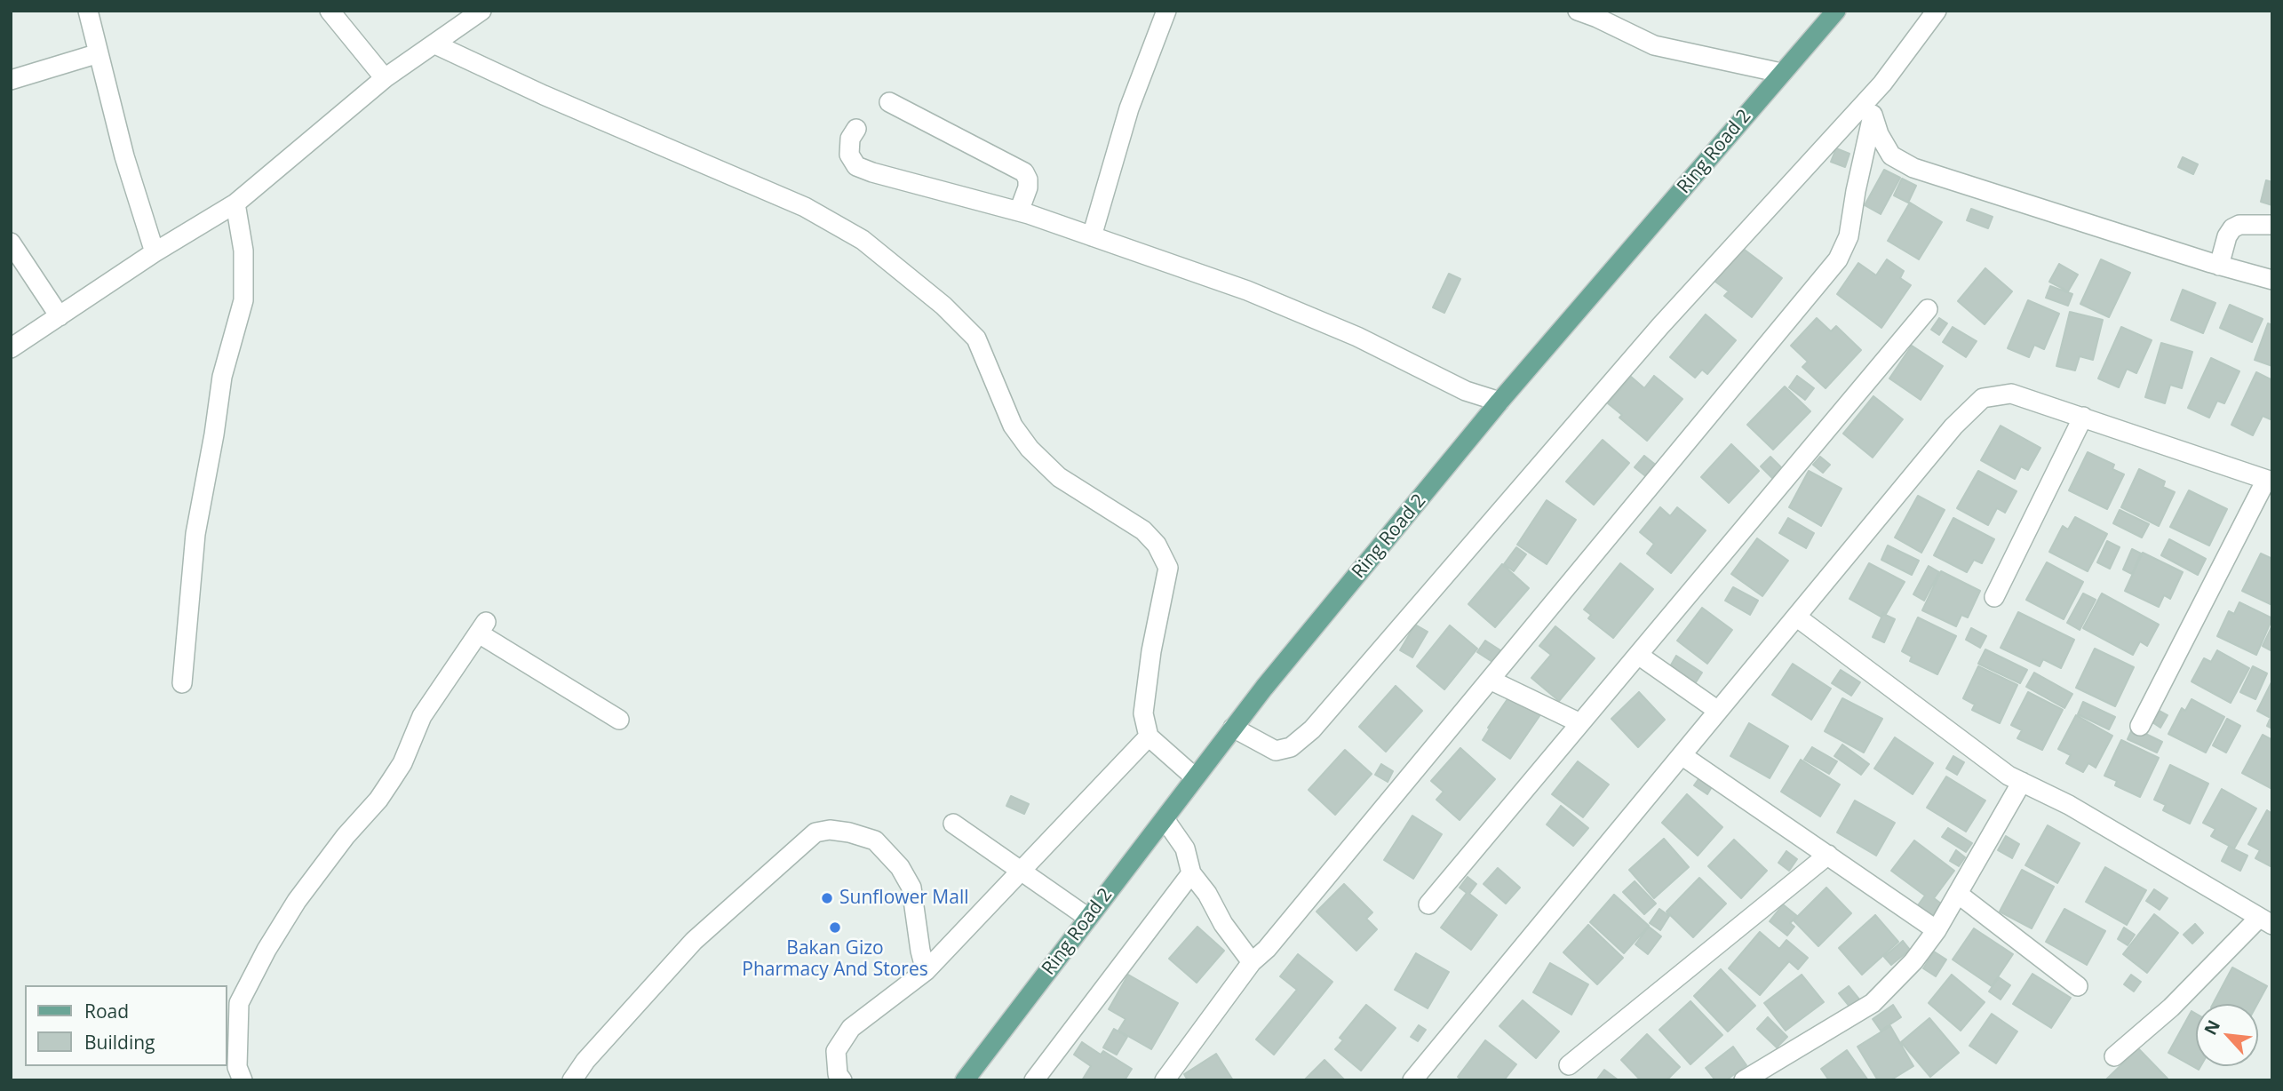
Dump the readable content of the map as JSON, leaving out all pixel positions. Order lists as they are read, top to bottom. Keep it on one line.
{"streets":{"main road":["Ring Road 2"]},"places":["Sunflower Mall","Bakan Gizo Pharmacy And Stores"],"legend":["Road","Building"],"north":"top left"}
